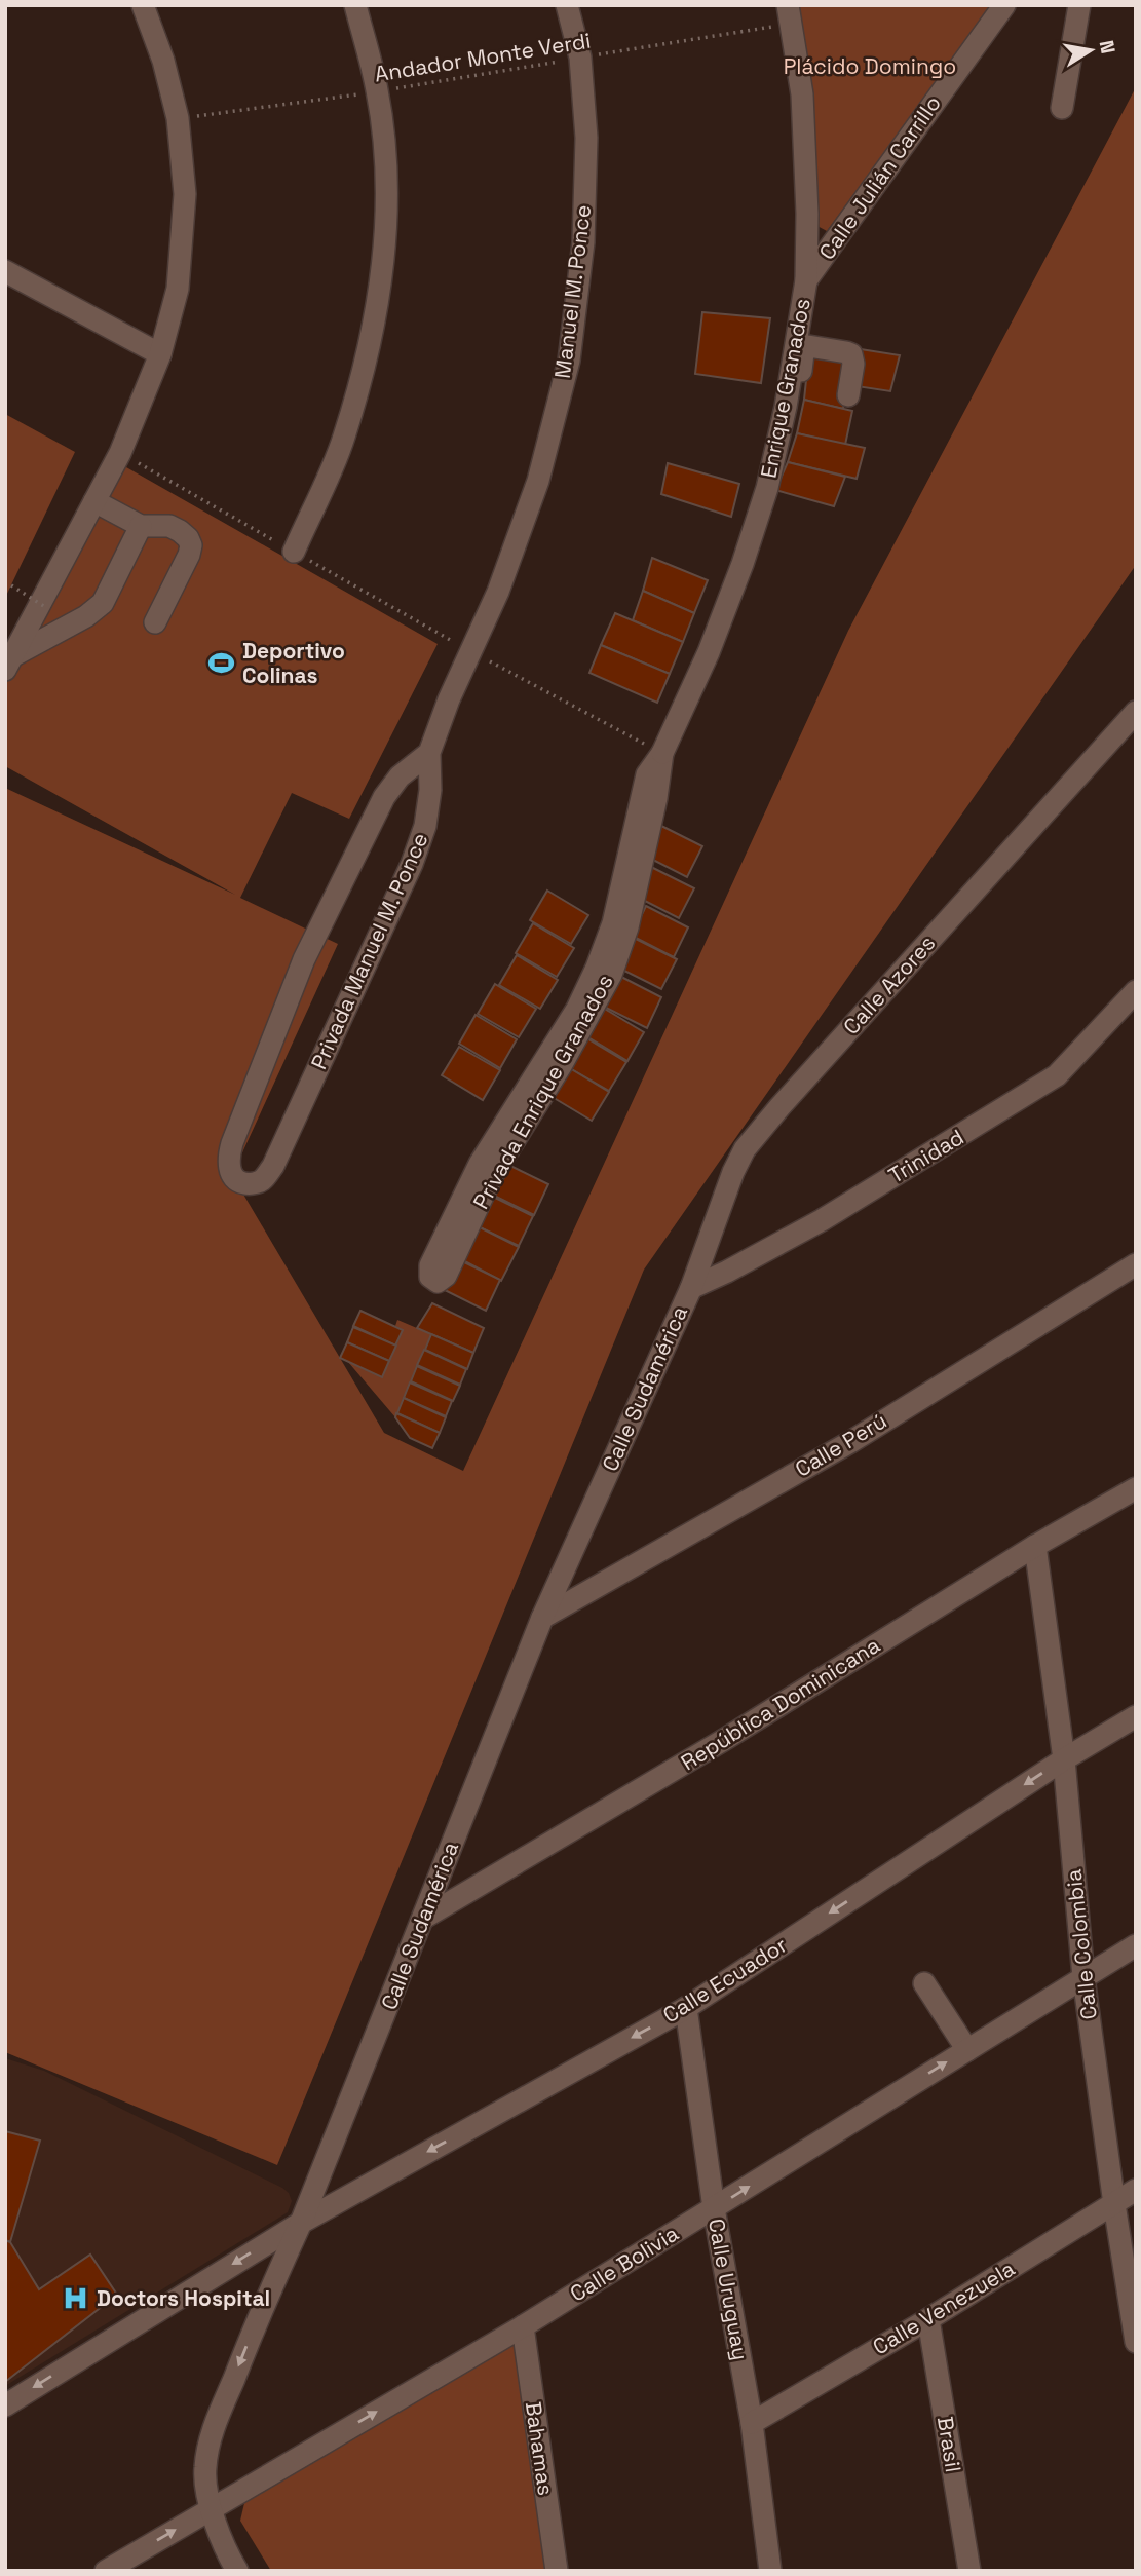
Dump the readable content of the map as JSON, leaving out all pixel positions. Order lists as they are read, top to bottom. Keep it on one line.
{"streets":{"street":["Calle Julián Carrillo","Manuel M. Ponce","Enrique Granados","Privada Manuel M. Ponce","Calle Azores","Privada Enrique Granados","Trinidad","Calle Sudamérica","Calle Perú","República Dominicana","Calle Colombia","Calle Ecuador","Calle Bolivia","Calle Uruguay","Calle Venezuela","Brasil","Bahamas"],"path":["Andador Monte Verdi"]},"crossings":[["Andador Monte Verdi","Manuel M. Ponce"],["Andador Monte Verdi","Enrique Granados"],["Calle Julián Carrillo","Enrique Granados"],["Manuel M. Ponce","Privada Manuel M. Ponce"],["Enrique Granados","Privada Enrique Granados"],["Calle Azores","Trinidad"],["Calle Azores","Calle Sudamérica"],["Trinidad","Calle Sudamérica"],["Calle Sudamérica","Calle Perú"],["Calle Sudamérica","República Dominicana"],["Calle Sudamérica","Calle Ecuador"],["Calle Sudamérica","Calle Bolivia"],["República Dominicana","Calle Colombia"],["Calle Colombia","Calle Ecuador"],["Calle Colombia","Calle Bolivia"],["Calle Colombia","Calle Venezuela"],["Calle Ecuador","Calle Uruguay"],["Calle Bolivia","Calle Uruguay"],["Calle Bolivia","Bahamas"],["Calle Uruguay","Calle Venezuela"],["Calle Venezuela","Brasil"]],"one_way":["Calle Ecuador","Calle Bolivia"],"parks":["Plácido Domingo"],"places":{"sports":["Deportivo Colinas"],"hospital":["Doctors Hospital"]},"north":"right"}
